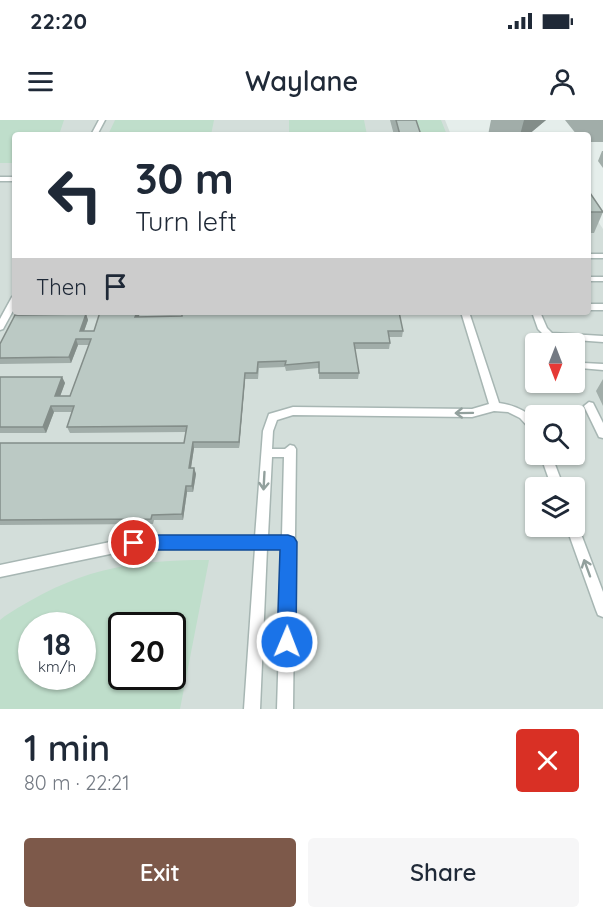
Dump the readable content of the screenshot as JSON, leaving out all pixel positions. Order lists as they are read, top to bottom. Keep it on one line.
{"north":"bottom","page":{"status":"22:20","header":"Waylane","turn":["30 m","Turn left"],"then":"Then","speed":"18 km/h","limit":"20","heading":["1 min","80 m · 22:21"],"buttons":["Exit","Share"]}}
